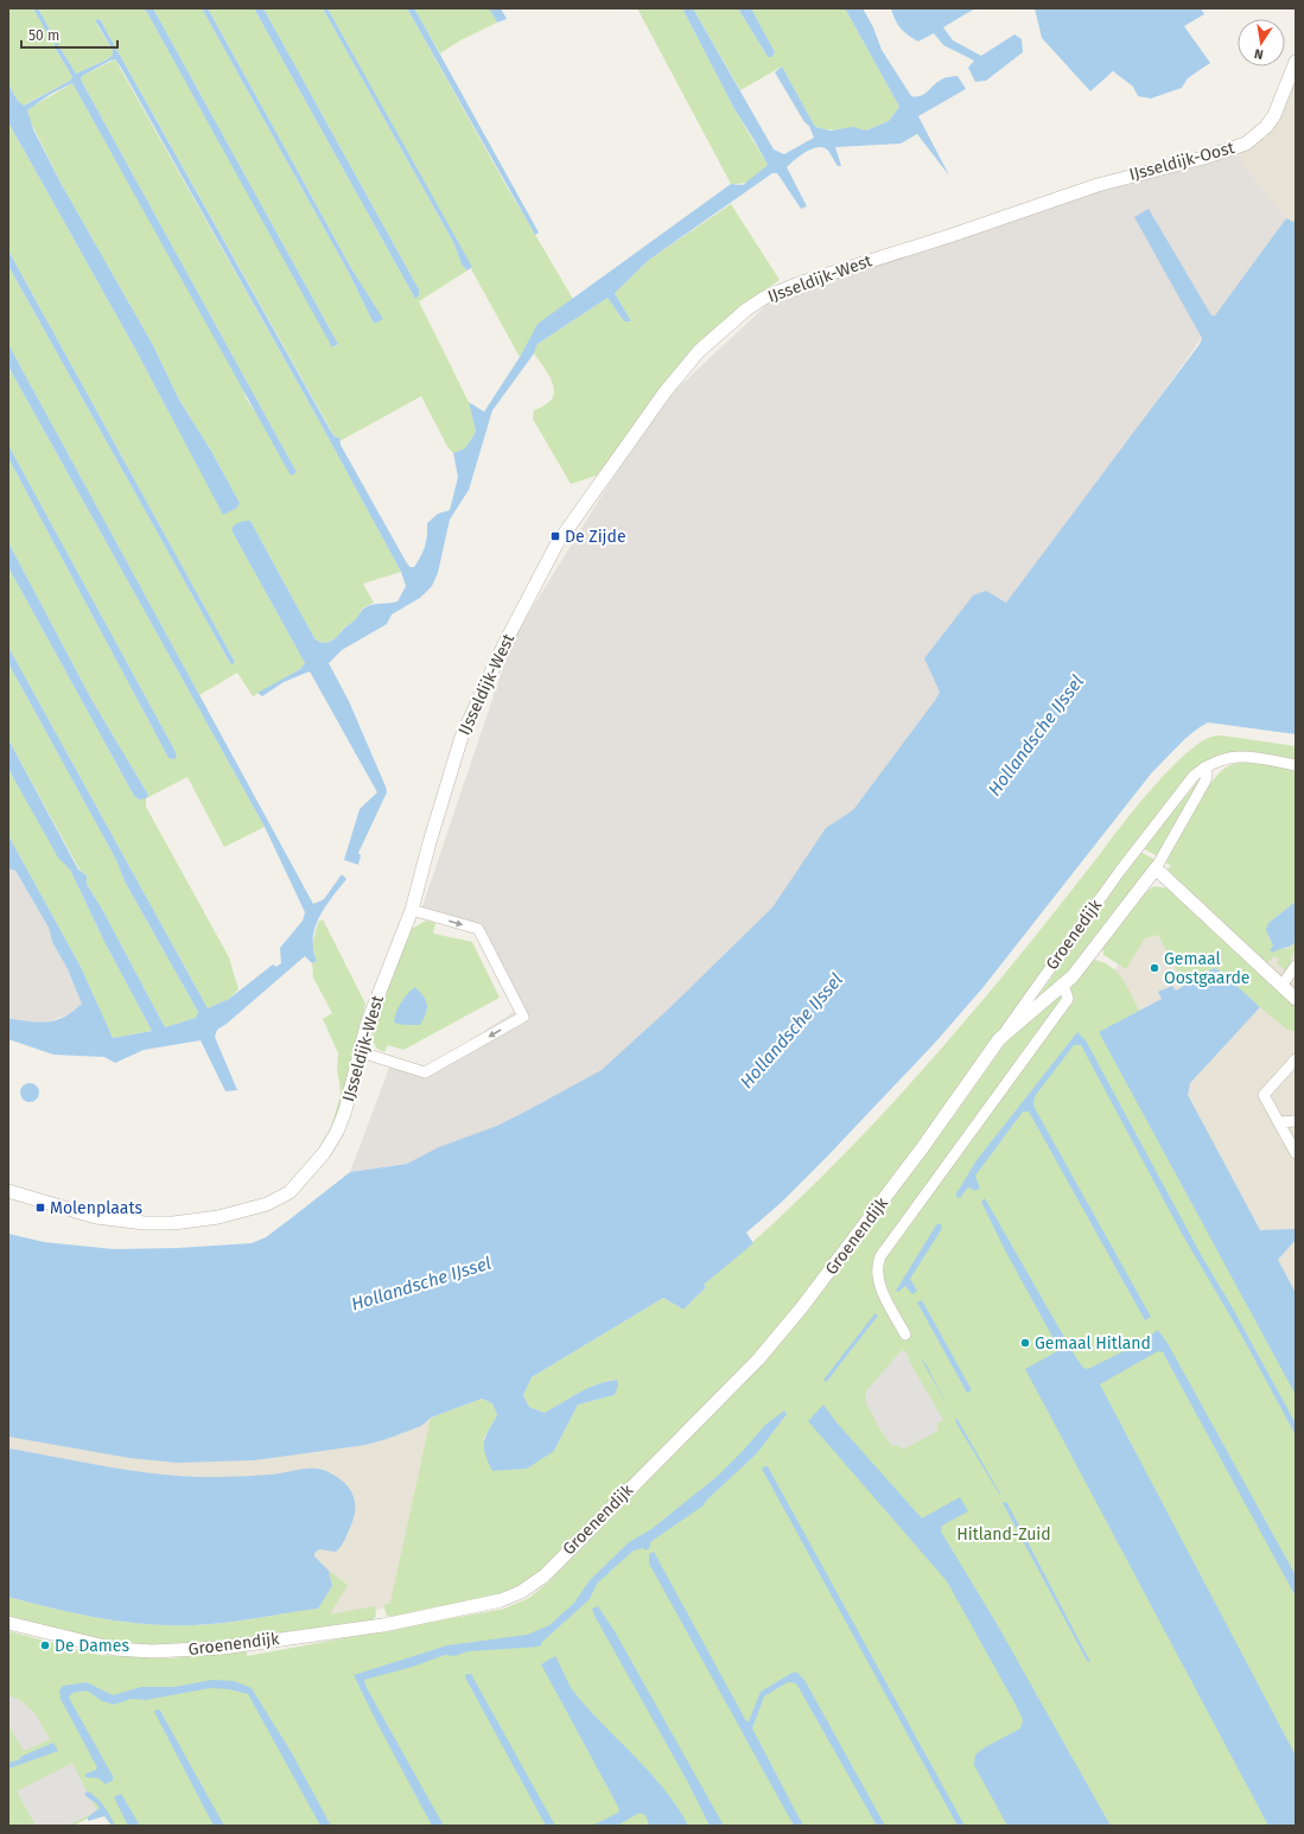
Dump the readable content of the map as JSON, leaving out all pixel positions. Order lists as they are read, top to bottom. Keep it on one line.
{"streets":{"street":["IJsseldijk-Oost","IJsseldijk-West","Groenedijk","Groenendijk"]},"crossings":[["IJsseldijk-Oost","IJsseldijk-West"],["Groenedijk","Groenendijk"]],"water":["Hollandsche IJssel"],"parks":["Hitland-Zuid"],"places":{"transit":["De Zijde","Molenplaats"],"other":["Gemaal Oostgaarde","Gemaal Hitland","De Dames"]},"scale_bar":"50 m","north":"bottom"}
